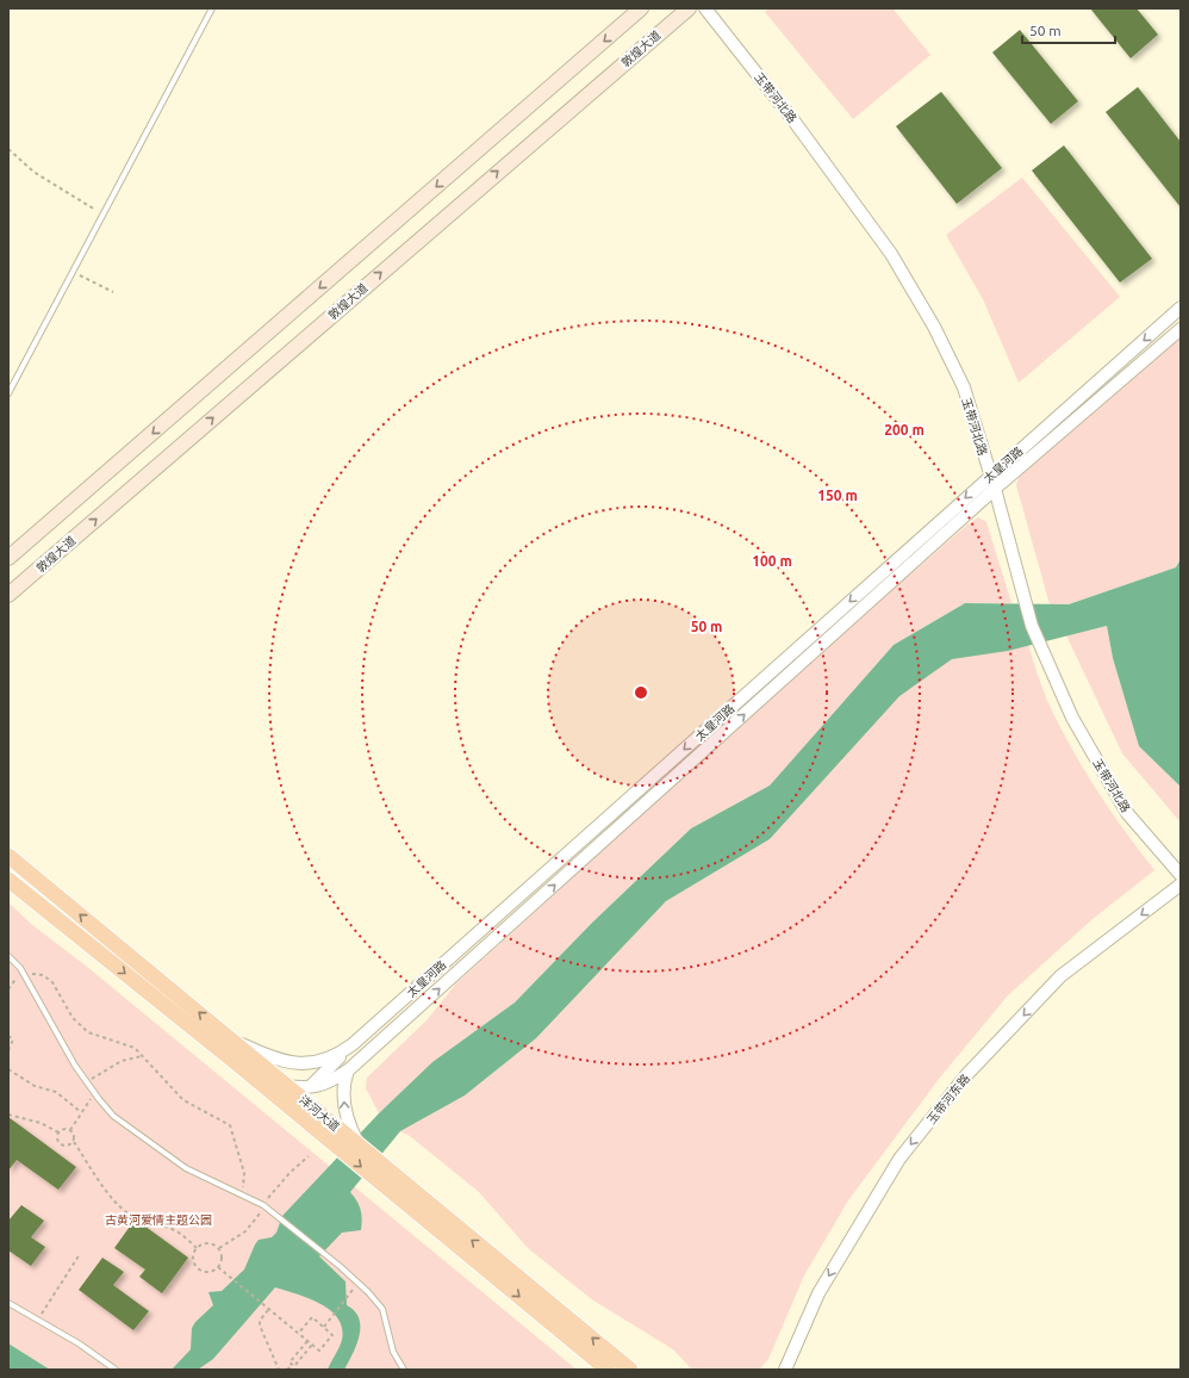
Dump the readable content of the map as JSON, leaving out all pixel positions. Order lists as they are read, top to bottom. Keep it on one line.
{"streets":{"main road":["敦煌大道","洋河大道"],"street":["玉带河北路","太皇河路","玉带河东路"]},"crossings":[["玉带河北路","太皇河路"],["太皇河路","洋河大道"]],"one_way":["玉带河东路"],"parks":["古黄河爱情主题公园"],"scale_bar":"50 m","rings":["200 m","150 m","100 m","50 m"]}
